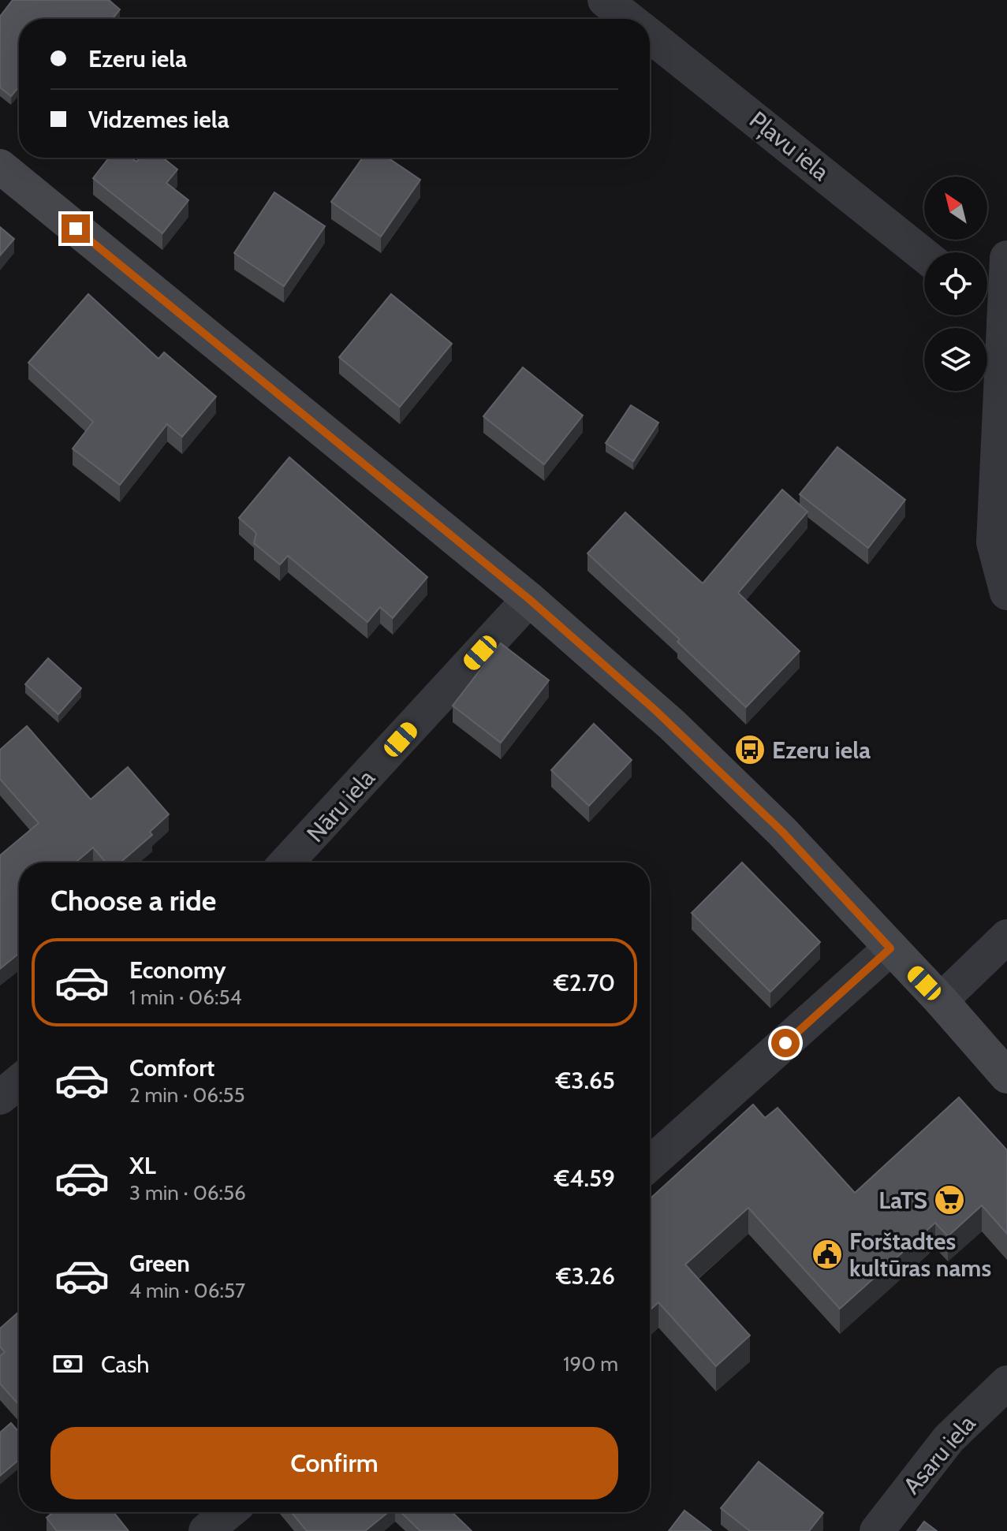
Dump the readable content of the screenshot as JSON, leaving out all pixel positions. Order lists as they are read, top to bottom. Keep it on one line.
{"streets":{"street":["Pļavu iela","Nāru iela","Asaru iela"]},"places":{"bus stop":["Ezeru iela"],"supermarket":["LaTS"],"public building":["Forštadtes kultūras nams"]},"north":"top left","page":{"banner":["Ezeru iela","Vidzemes iela"],"heading":"Choose a ride","list":[{"name":"Economy","note":"1 min · 06:54","value":"€2.70"},{"name":"Comfort","note":"2 min · 06:55","value":"€3.65"},{"name":"XL","note":"3 min · 06:56","value":"€4.59"},{"name":"Green","note":"4 min · 06:57","value":"€3.26"}],"pay":["Cash","190 m"],"buttons":"Confirm"}}
